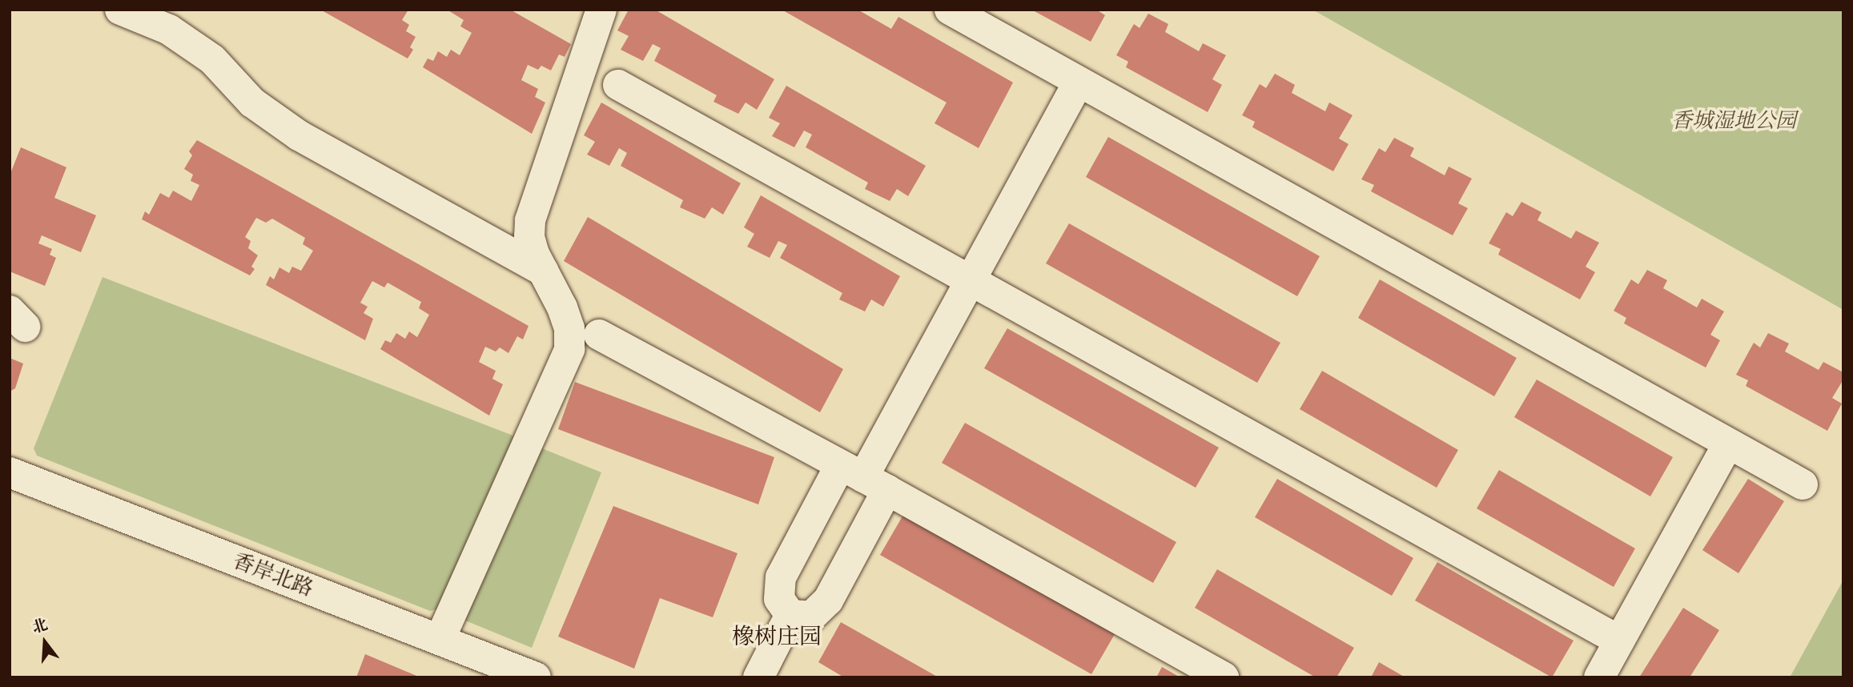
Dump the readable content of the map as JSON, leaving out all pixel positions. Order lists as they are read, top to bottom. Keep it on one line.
{"streets":{"street":["香岸北路"]},"districts":["橡树庄园"],"parks":["香城湿地公园"],"north":"top"}
